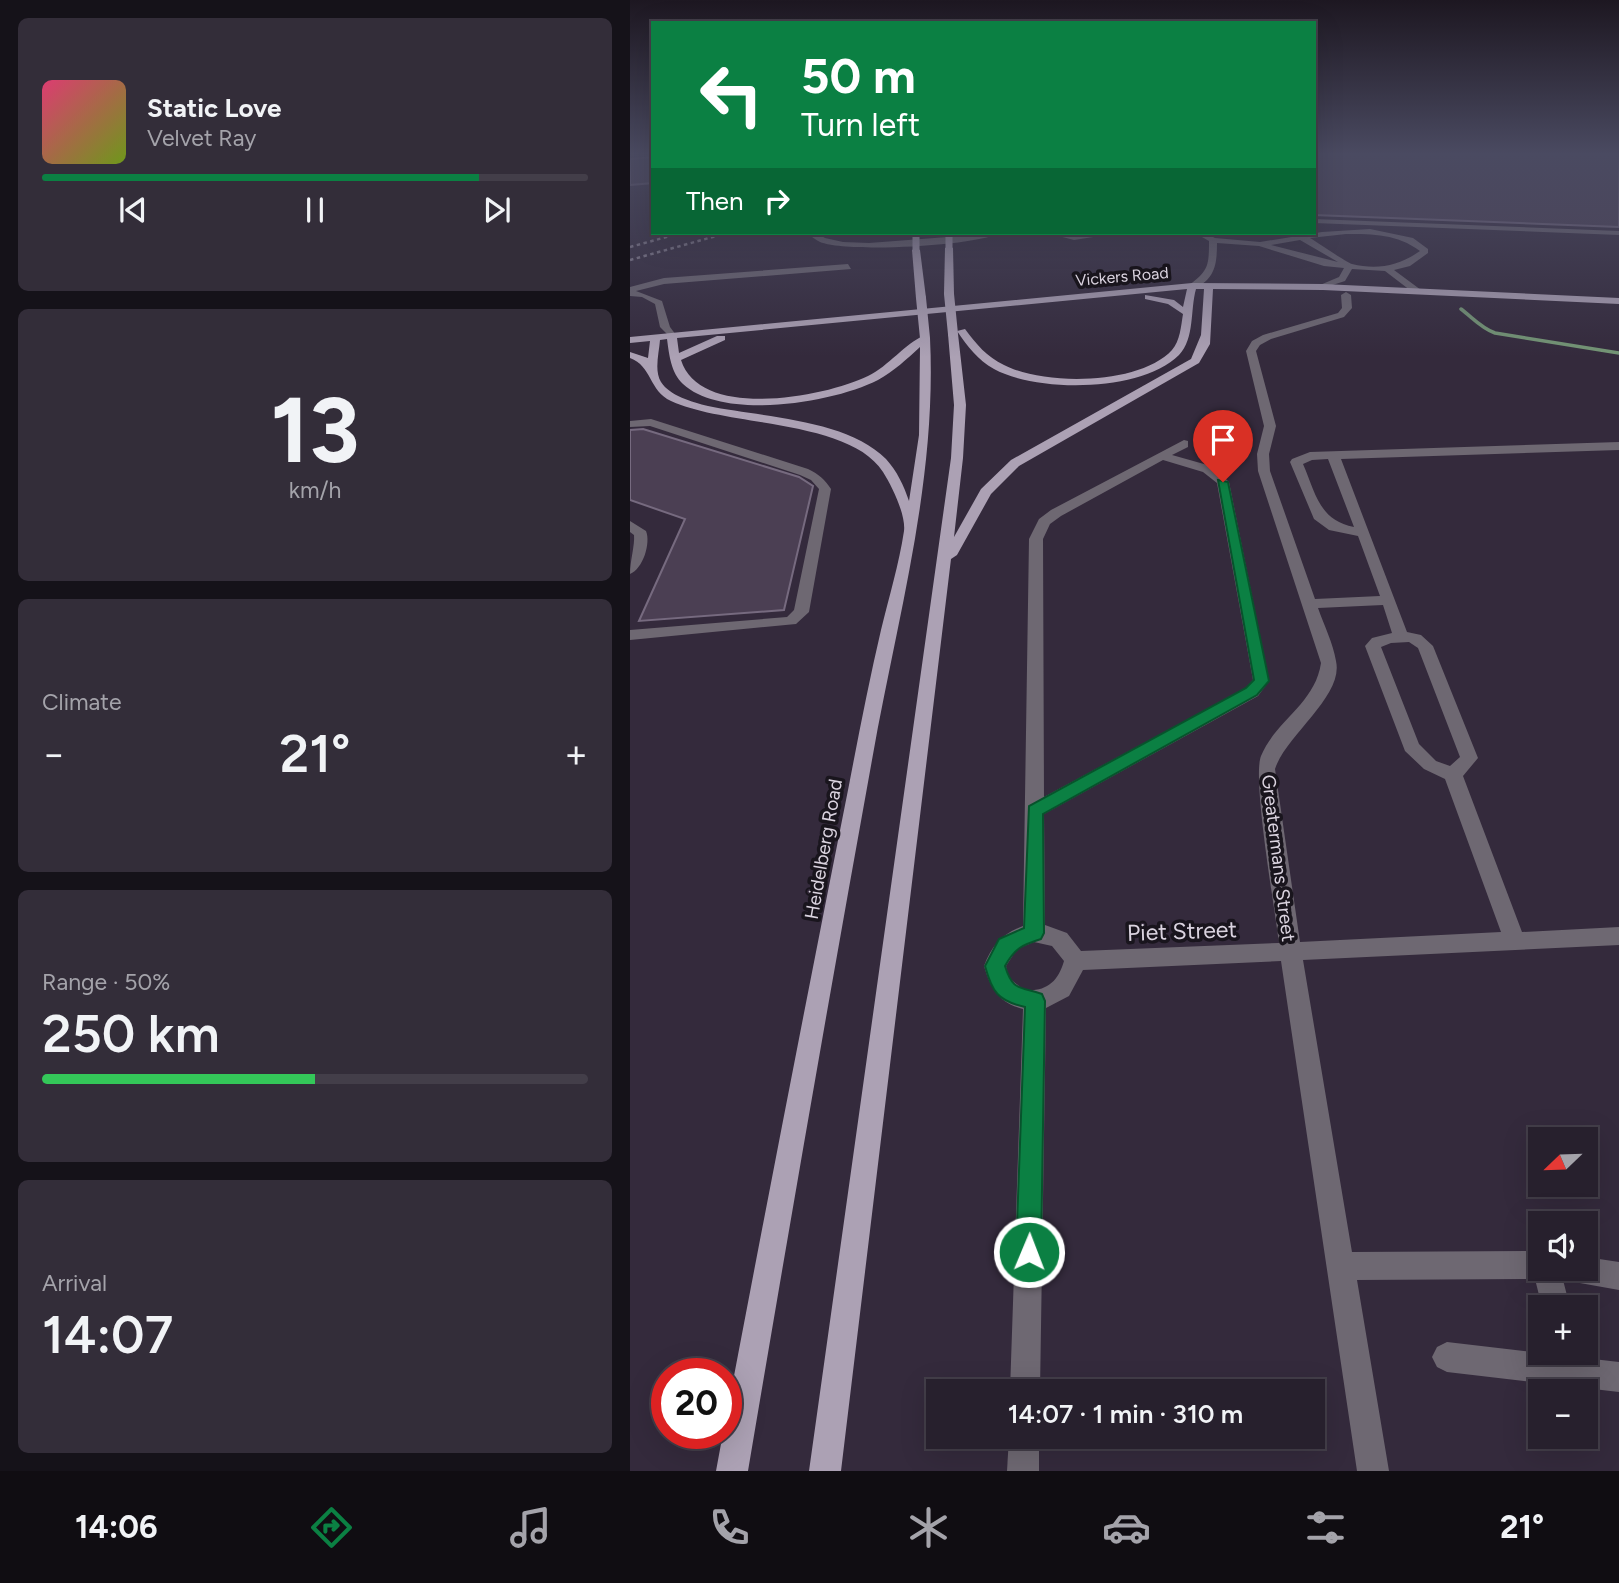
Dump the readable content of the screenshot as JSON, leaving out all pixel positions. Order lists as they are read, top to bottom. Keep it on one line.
{"streets":{"main road":["Vickers Road","Heidelberg Road"],"street":["Greatermans Street","Piet Street"]},"crossings":[["Vickers Road","Greatermans Street"],["Greatermans Street","Piet Street"]],"north":"bottom left","page":{"turn":["50 m","Turn left"],"song":["Static Love","Velvet Ray"],"then":"Then","tile":[["13","km/h"],"Climate",["Range · 50%","250 km"],["Arrival","14:07"]],"heat":["−","21°","+"],"map_buttons":["+","−"],"limit":"20","trip":"14:07 · 1 min · 310 m","tabs":["14:06","21°"]}}
